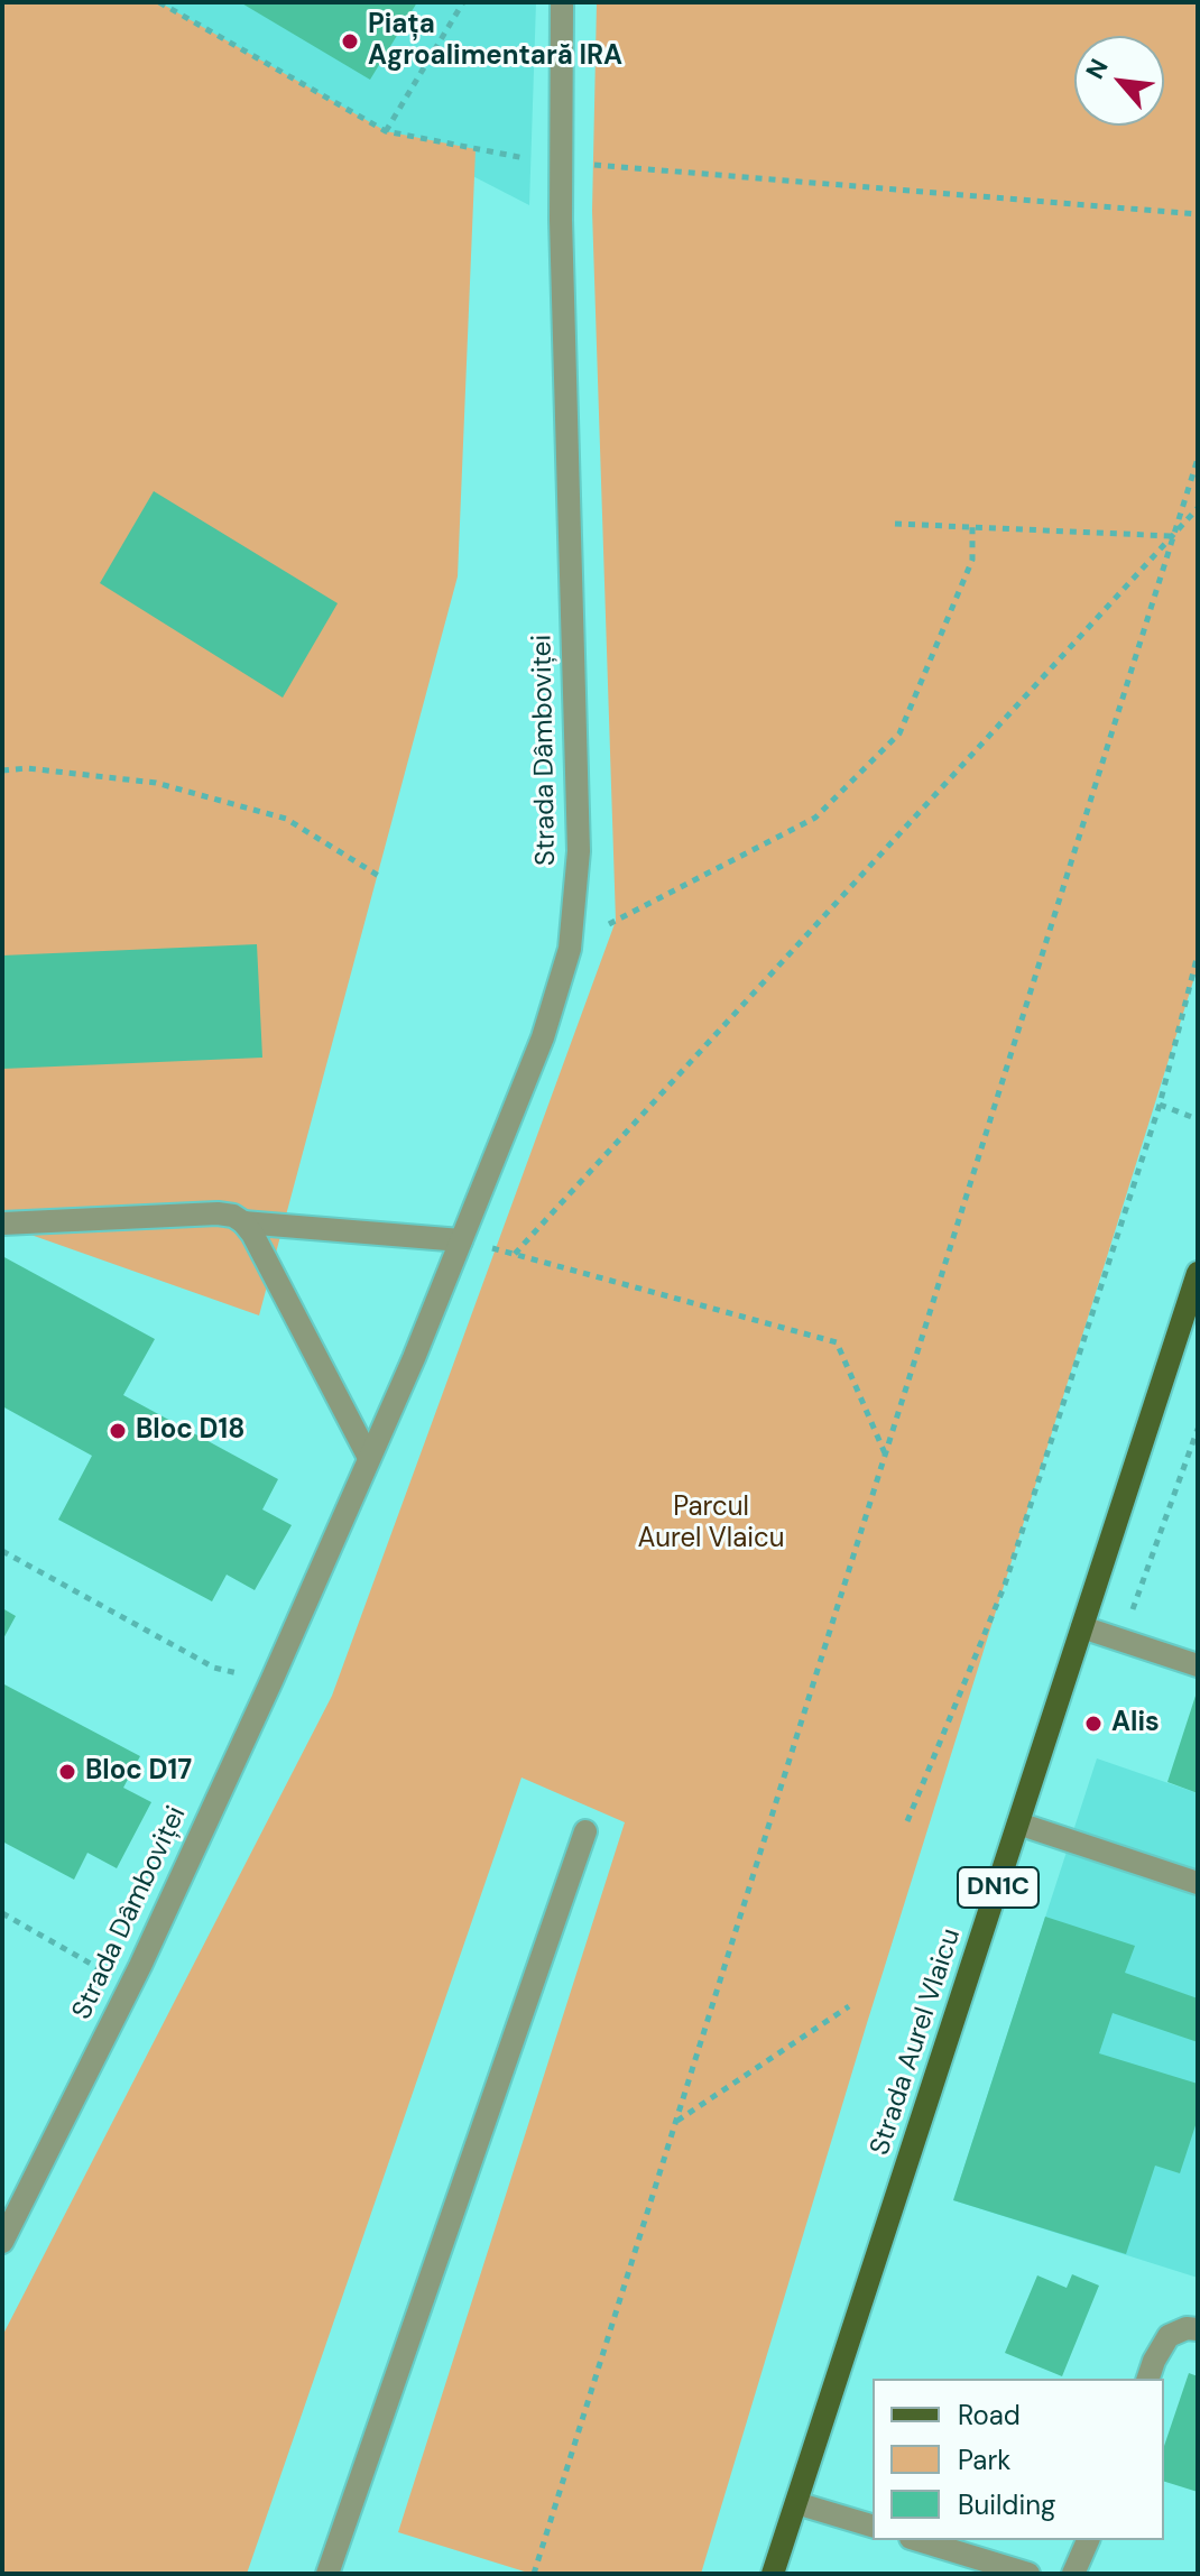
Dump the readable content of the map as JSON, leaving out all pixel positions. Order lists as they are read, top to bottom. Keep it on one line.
{"streets":{"main road":["DN1C","Strada Aurel Vlaicu"],"street":["Strada Dâmboviței"]},"parks":["Parcul Aurel Vlaicu"],"places":["Piața Agroalimentară IRA","Bloc D18","Alis","Bloc D17"],"legend":["Road","Park","Building"],"north":"top left"}
